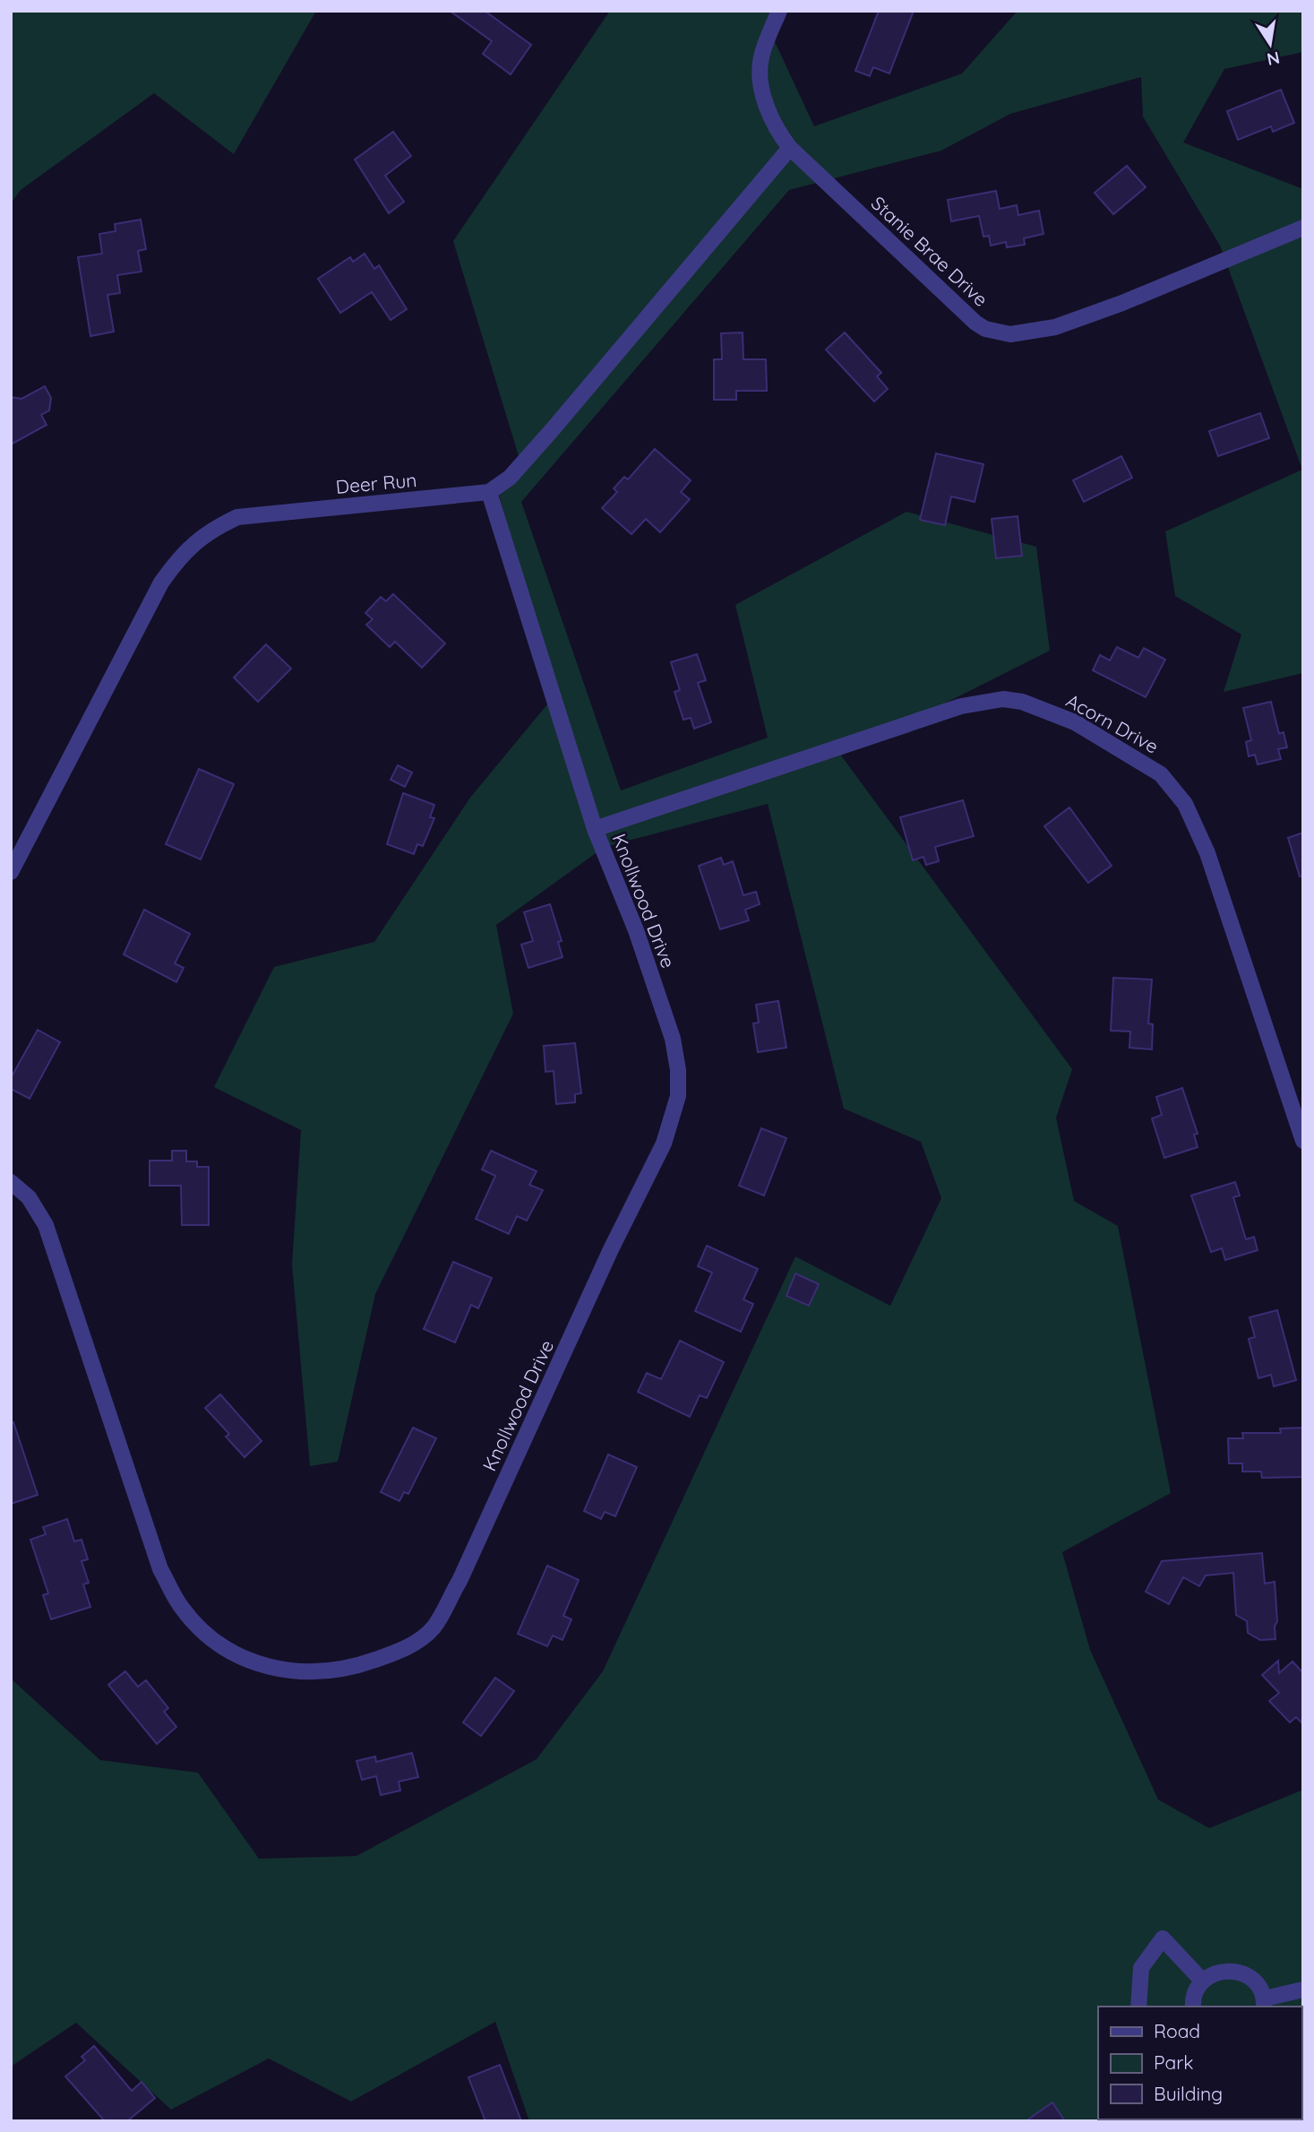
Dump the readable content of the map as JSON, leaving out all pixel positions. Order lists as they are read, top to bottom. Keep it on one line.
{"streets":{"street":["Stanie Brae Drive","Deer Run","Acorn Drive","Knollwood Drive"]},"crossings":[["Deer Run","Knollwood Drive"],["Acorn Drive","Knollwood Drive"]],"legend":["Road","Park","Building"],"north":"bottom"}
